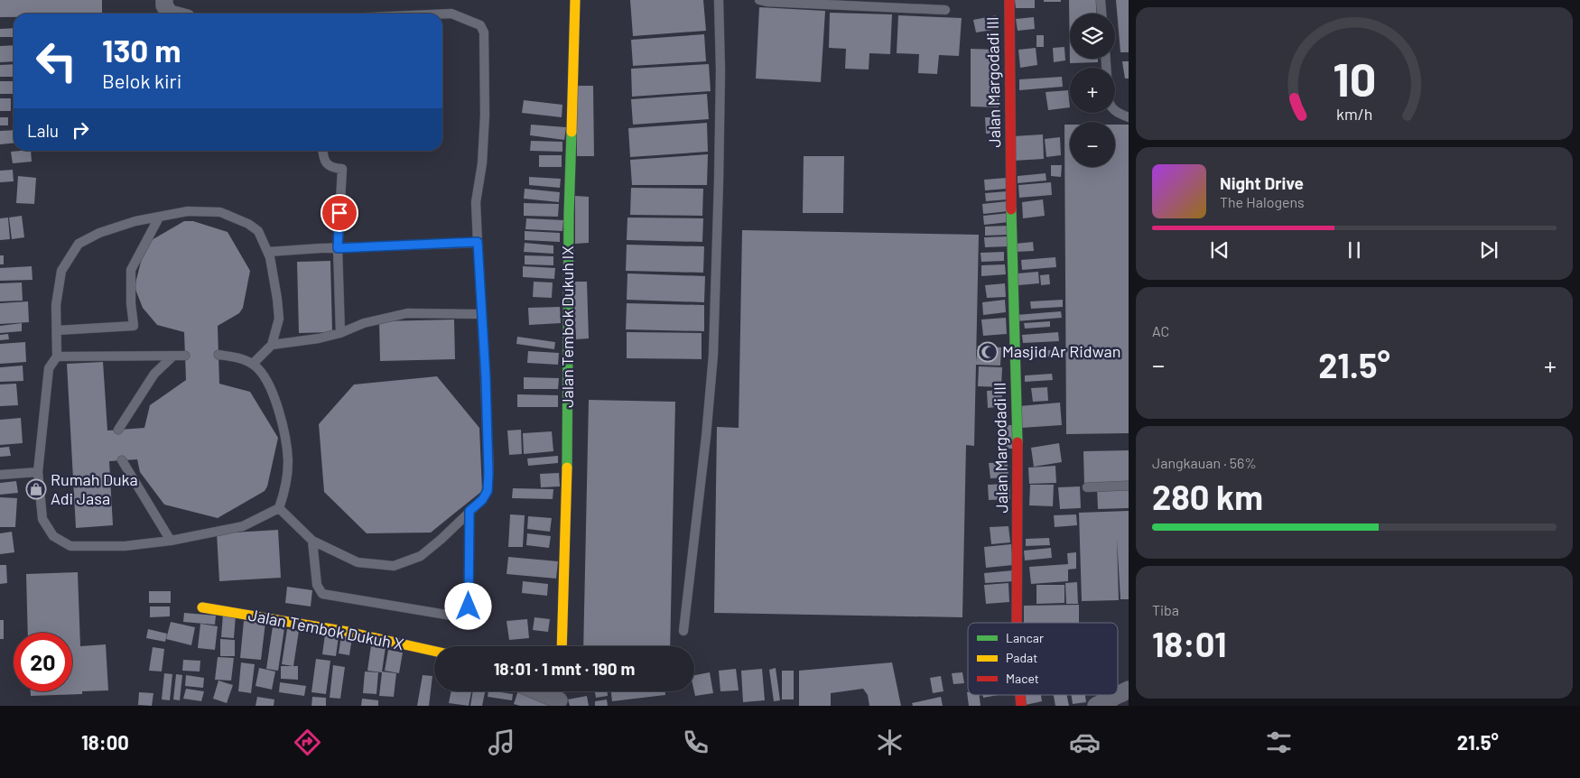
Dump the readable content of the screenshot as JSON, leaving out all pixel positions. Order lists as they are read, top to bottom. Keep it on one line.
{"streets":{"street":["Jalan Margodadi III","Jalan Tembok Dukuh IX","Jalan Tembok Dukuh X"]},"places":{"mosque":["Masjid Ar Ridwan"],"shop":["Rumah Duka Adi Jasa"]},"legend":["Lancar","Padat","Macet"],"page":{"map_buttons":["+","−"],"turn":["130 m","Belok kiri"],"then":"Lalu","song":["Night Drive","The Halogens"],"tile":["AC",["Jangkauan · 56%","280 km"],["Tiba","18:01"]],"heat":["−","21.5°","+"],"limit":"20","trip":"18:01 · 1 mnt · 190 m","tabs":["18:00","21.5°"],"gauge":["10","km/h"]}}
